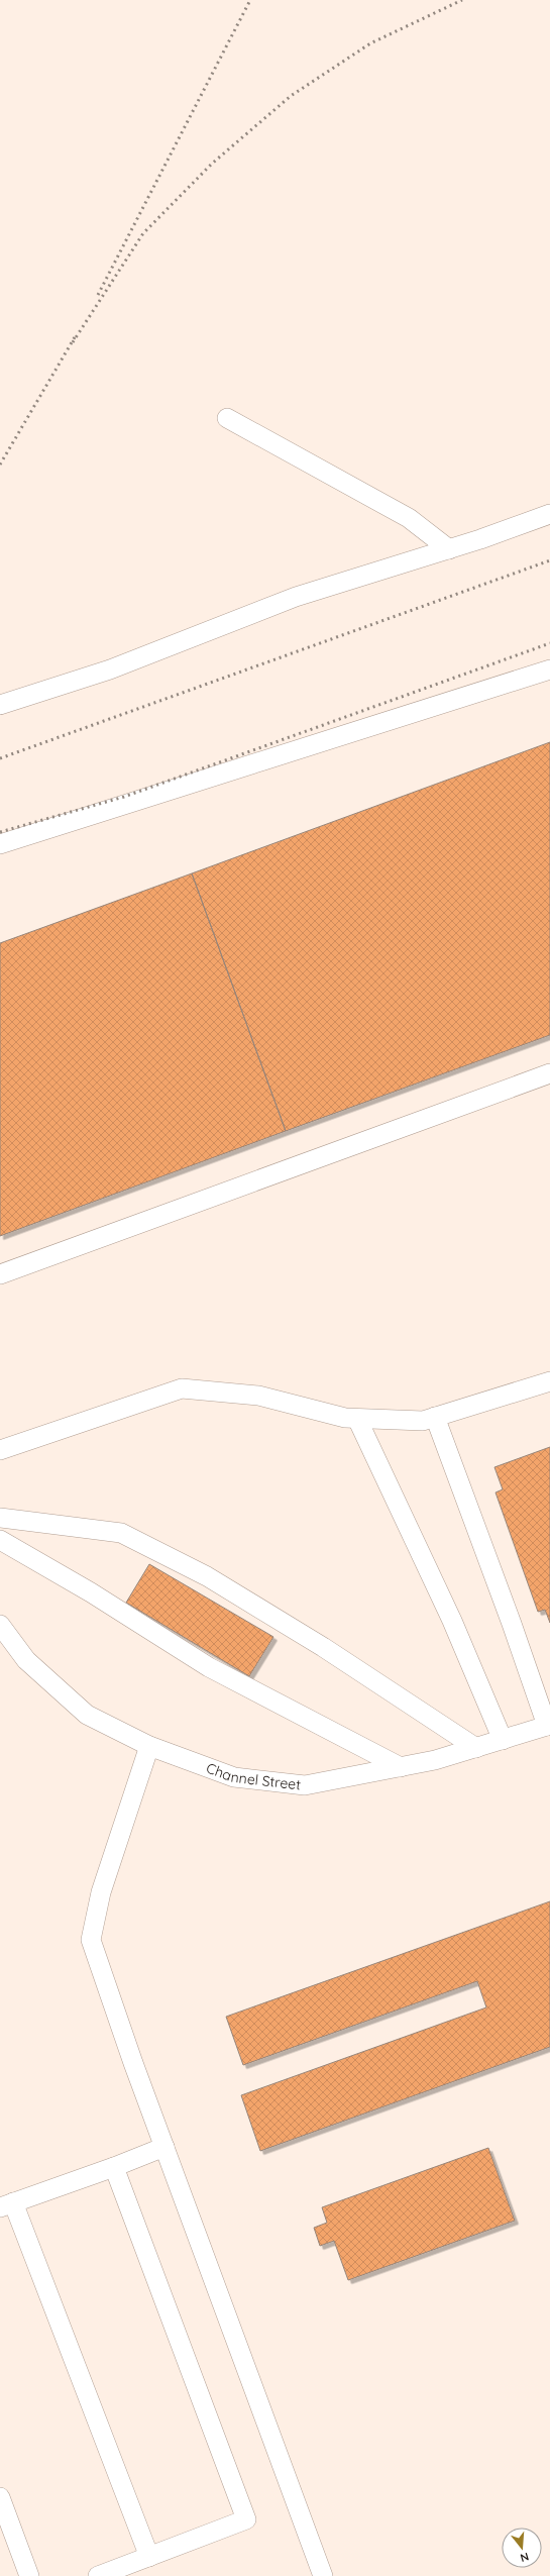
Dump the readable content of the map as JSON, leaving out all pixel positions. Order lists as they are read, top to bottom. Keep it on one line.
{"streets":{"lane":["Channel Street"]},"north":"bottom"}
